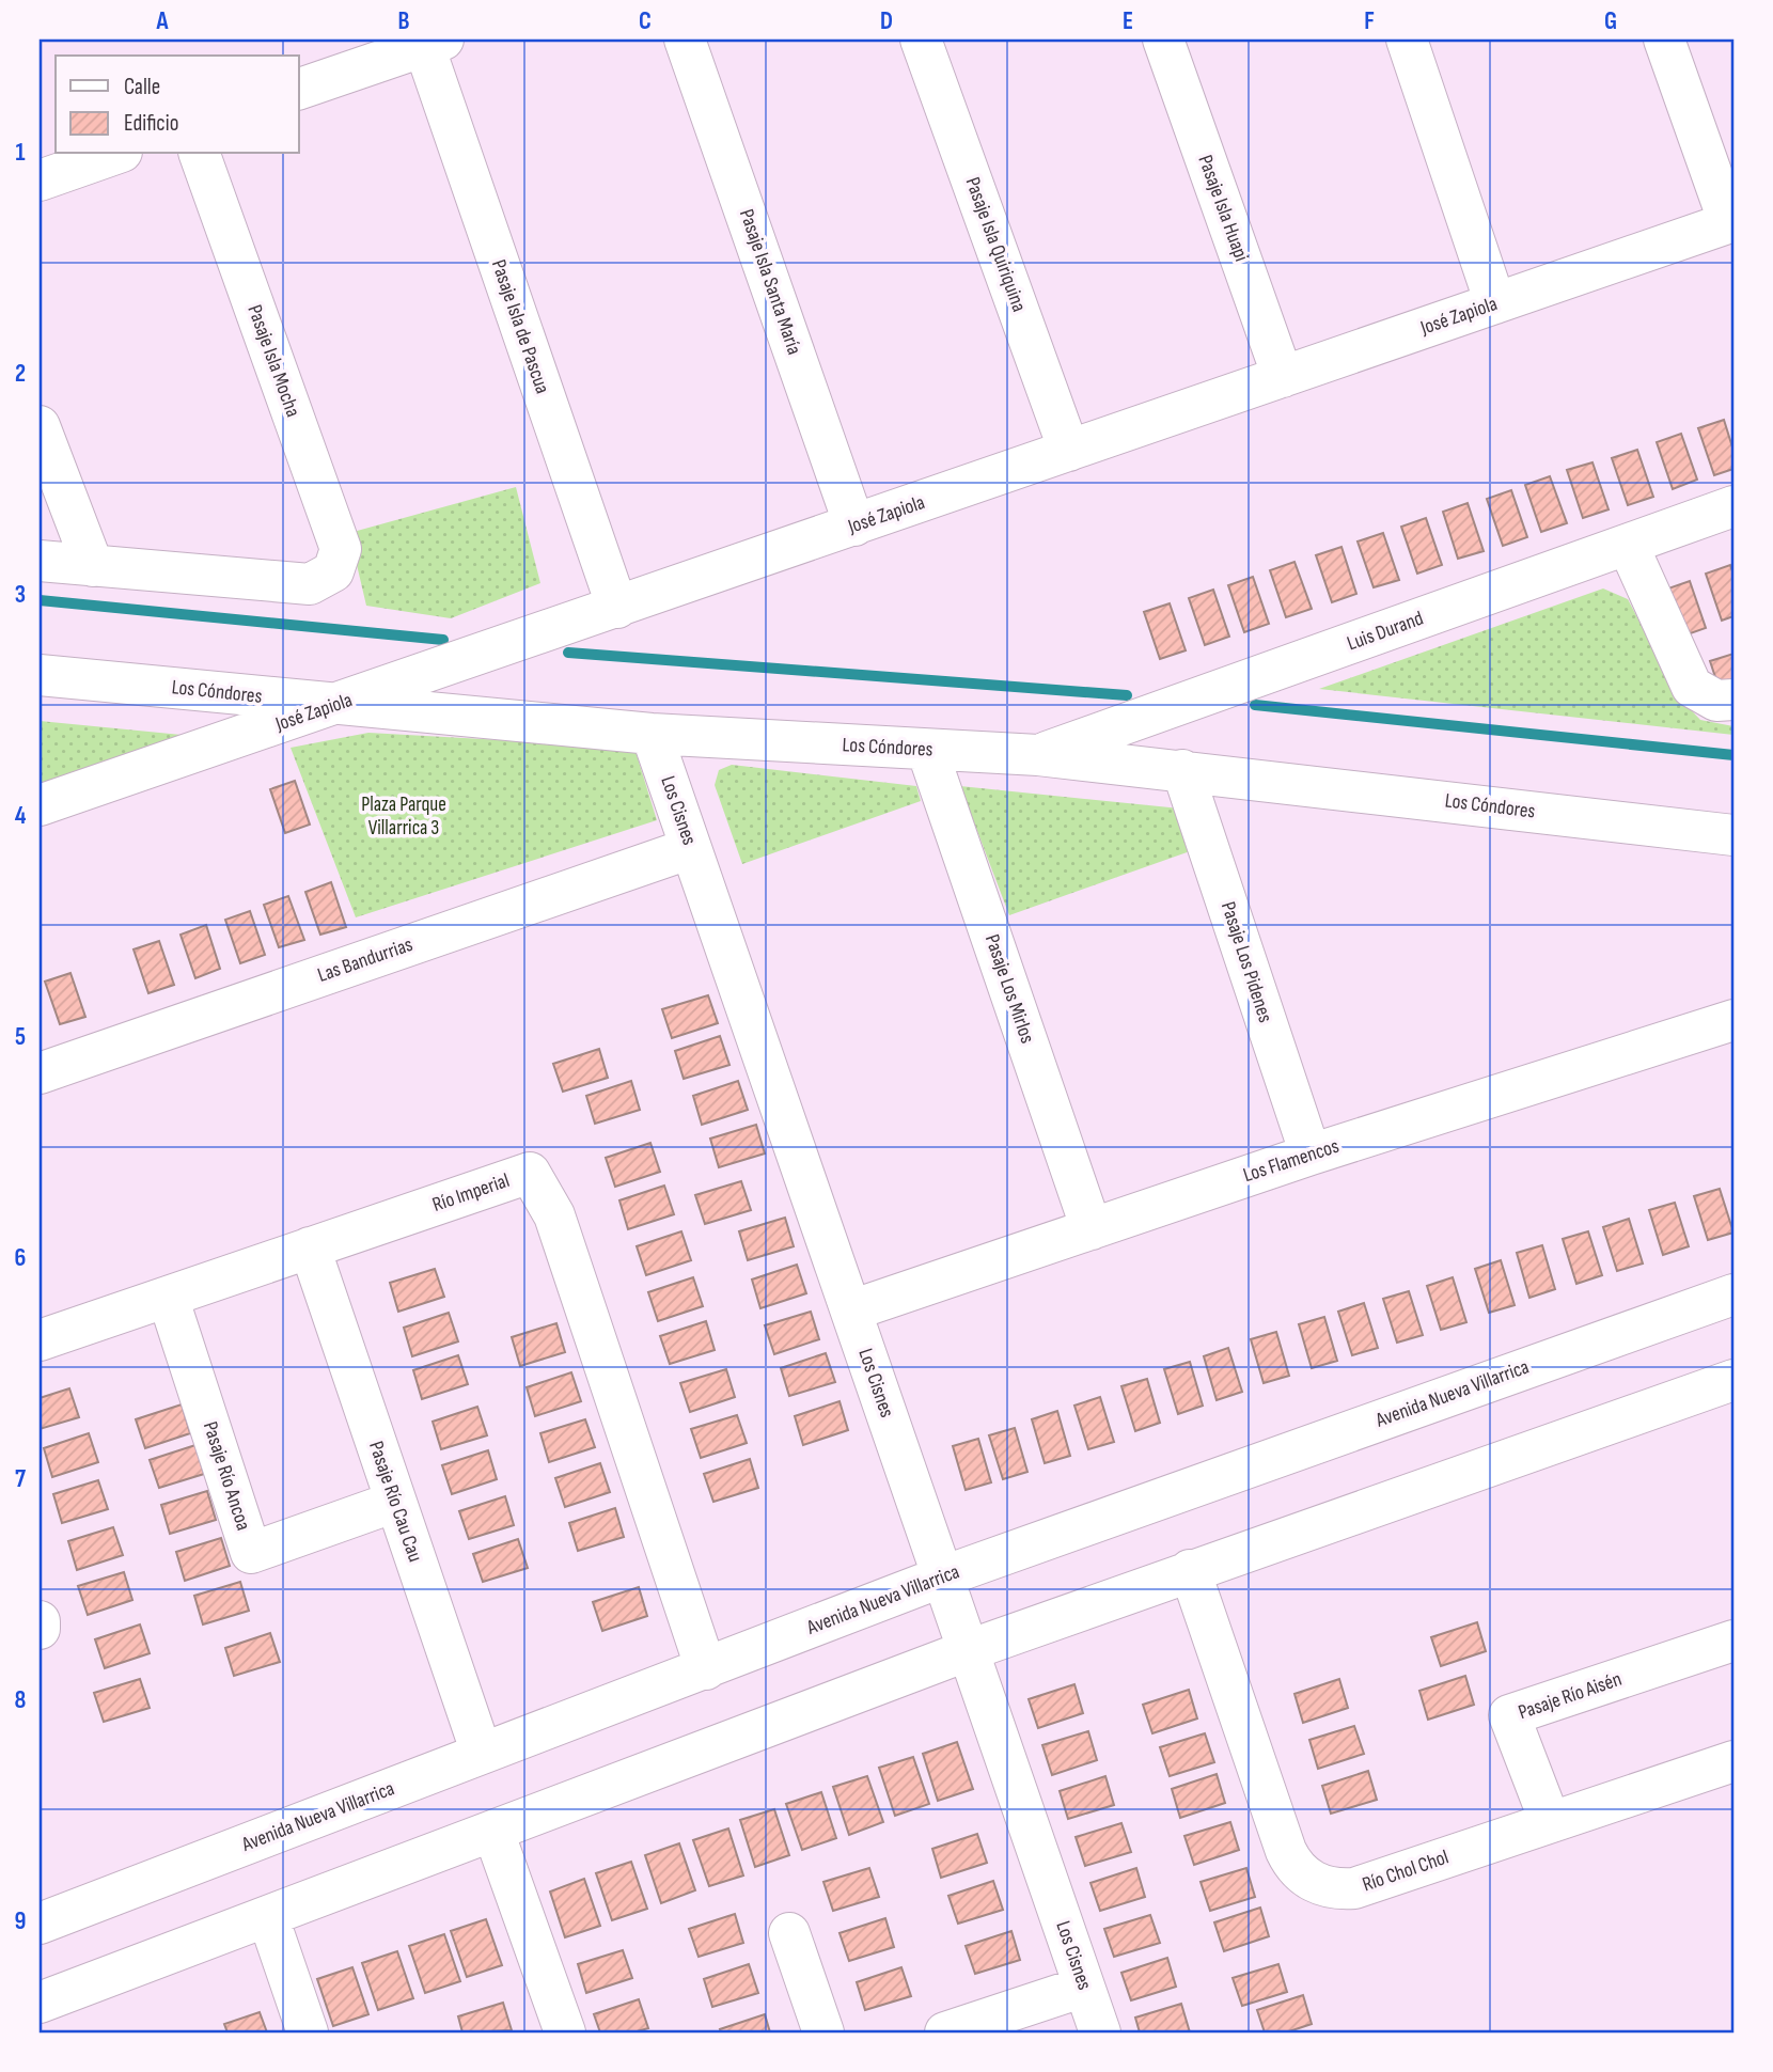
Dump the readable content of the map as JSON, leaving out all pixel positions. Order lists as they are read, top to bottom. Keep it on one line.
{"streets":{"street":["Pasaje Isla Huapi","Pasaje Isla Quiriquina","Pasaje Isla Santa María","José Zapiola","Pasaje Isla de Pascua","Pasaje Isla Mocha","Luis Durand","Los Cóndores","Los Cisnes","Las Bandurrias","Pasaje Los Pidenes","Pasaje Los Mirlos","Los Flamencos","Río Imperial","Avenida Nueva Villarrica","Pasaje Río Ancoa","Pasaje Río Cau Cau","Pasaje Río Aisén","Río Chol Chol"]},"crossings":[["Pasaje Isla Huapi","José Zapiola"],["Pasaje Isla Quiriquina","José Zapiola"],["Pasaje Isla Santa María","José Zapiola"],["José Zapiola","Pasaje Isla de Pascua"],["José Zapiola","Los Cóndores"],["Luis Durand","Los Cóndores"],["Los Cóndores","Los Cisnes"],["Los Cóndores","Pasaje Los Pidenes"],["Los Cóndores","Pasaje Los Mirlos"],["Los Cisnes","Las Bandurrias"],["Los Cisnes","Los Flamencos"],["Los Cisnes","Avenida Nueva Villarrica"],["Pasaje Los Pidenes","Los Flamencos"],["Pasaje Los Mirlos","Los Flamencos"],["Río Imperial","Avenida Nueva Villarrica"],["Río Imperial","Pasaje Río Ancoa"],["Río Imperial","Pasaje Río Cau Cau"],["Avenida Nueva Villarrica","Pasaje Río Cau Cau"],["Pasaje Río Ancoa","Pasaje Río Cau Cau"],["Pasaje Río Aisén","Río Chol Chol"]],"parks":["Plaza Parque Villarrica 3"],"legend":["Calle","Edificio"],"grid":{"columns":["A","B","C","D","E","F","G"],"rows":["1","2","3","4","5","6","7","8","9"]}}
